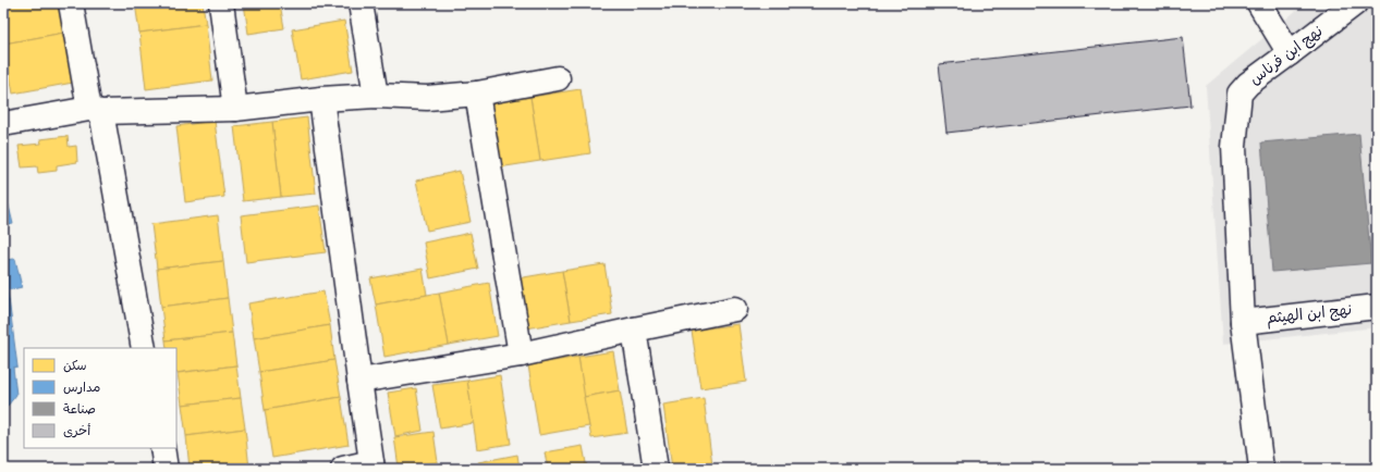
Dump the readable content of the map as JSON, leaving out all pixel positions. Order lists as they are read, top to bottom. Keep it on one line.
{"streets":{"street":["نهج ابن فرناس","نهج ابن الهيثم"]},"crossings":[["نهج ابن فرناس","نهج ابن الهيثم"]],"legend":["سكن","مدارس","صناعة","أخرى"]}
